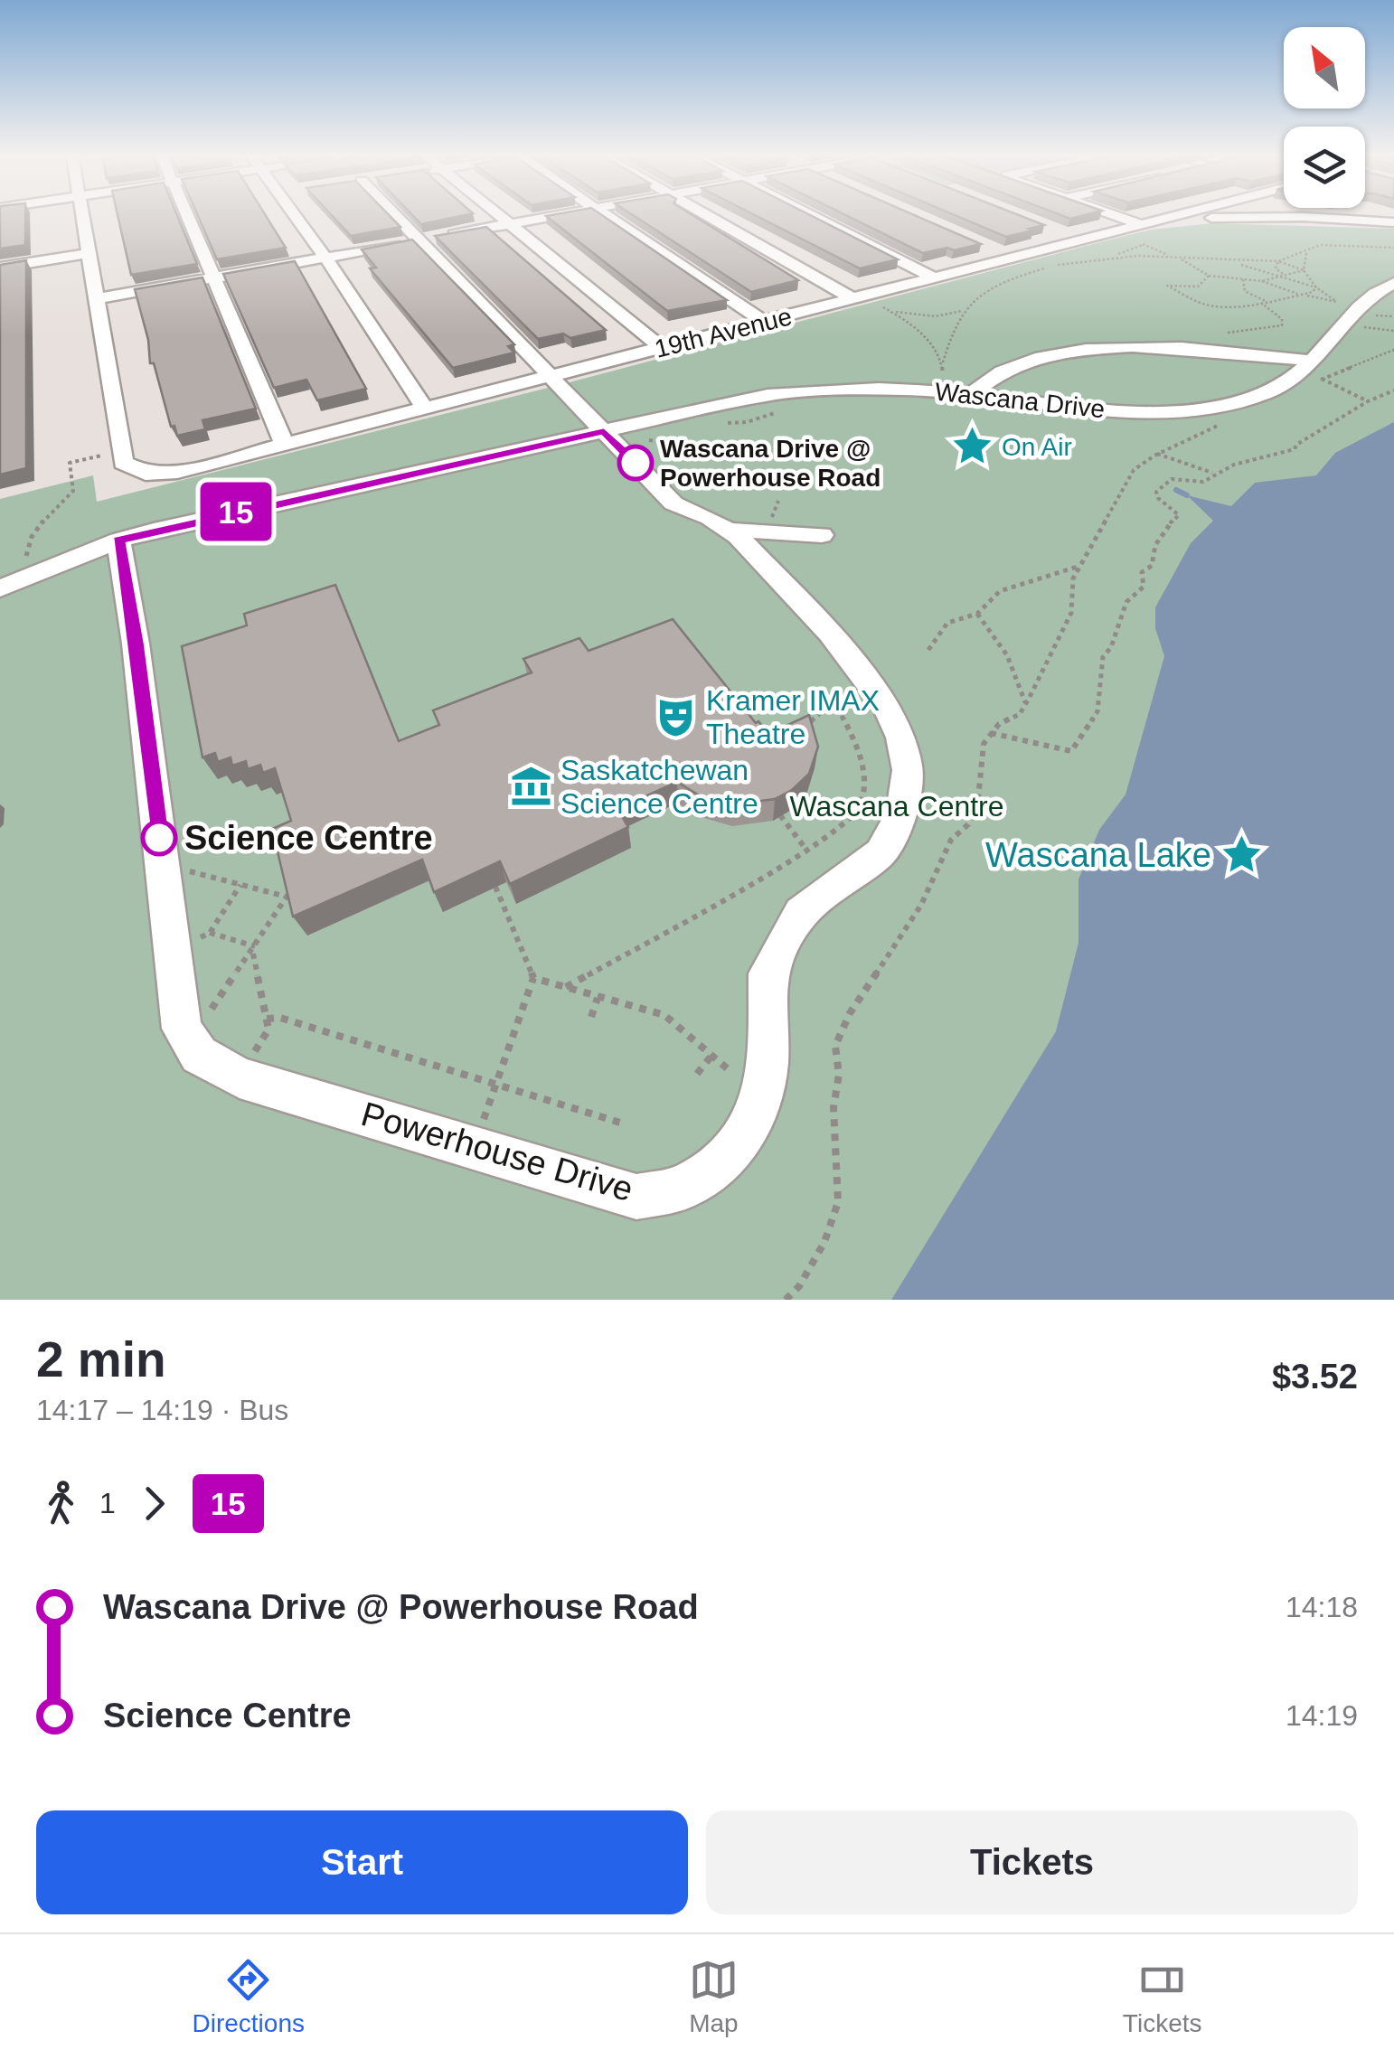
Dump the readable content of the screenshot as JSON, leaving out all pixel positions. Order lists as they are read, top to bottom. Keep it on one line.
{"streets":{"street":["19th Avenue","Wascana Drive","Powerhouse Drive"]},"crossings":[["Wascana Drive","Powerhouse Drive"]],"parks":["Wascana Centre"],"places":{"place":["On Air","Wascana Lake"],"other":["Wascana Drive @ Powerhouse Road","Science Centre"],"theatre":["Kramer IMAX Theatre"],"museum":["Saskatchewan Science Centre"]},"lines":["bus line 15"],"north":"top left","page":{"on_map":"15","heading":["2 min","14:17 – 14:19 · Bus","$3.52"],"legs":["1","15"],"list":[{"name":"Wascana Drive @ Powerhouse Road","value":"14:18"},{"name":"Science Centre","value":"14:19"}],"buttons":["Start","Tickets"],"tabs":["Directions","Map","Tickets"]}}
